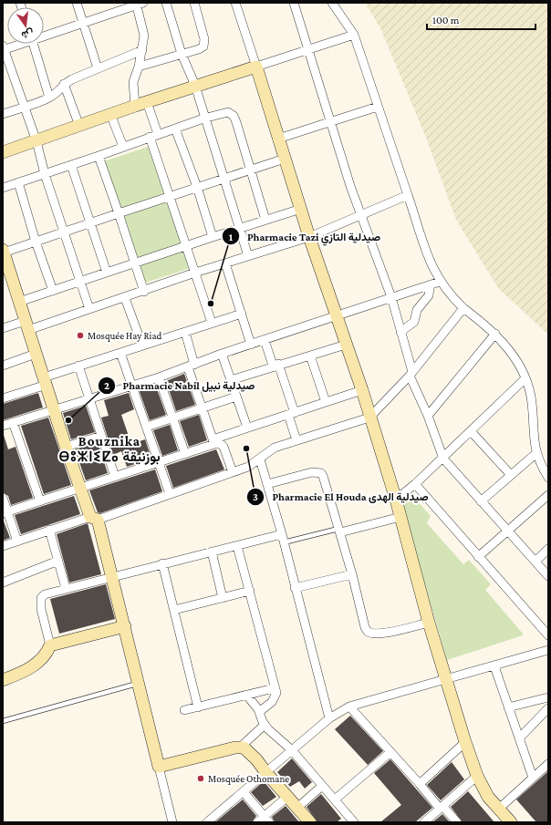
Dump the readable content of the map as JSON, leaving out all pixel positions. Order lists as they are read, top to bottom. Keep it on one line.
{"districts":["Bouznika ⴱⵓⵣⵏⵉⵇⴰ بوزنيقة"],"places":["Pharmacie Tazi صيدلية التازي","Mosquée Hay Riad","Pharmacie Nabil صيدلية نبيل","Pharmacie El Houda صيدلية الهدى","Mosquée Othomane"],"scale_bar":"100 m","north":"bottom"}
